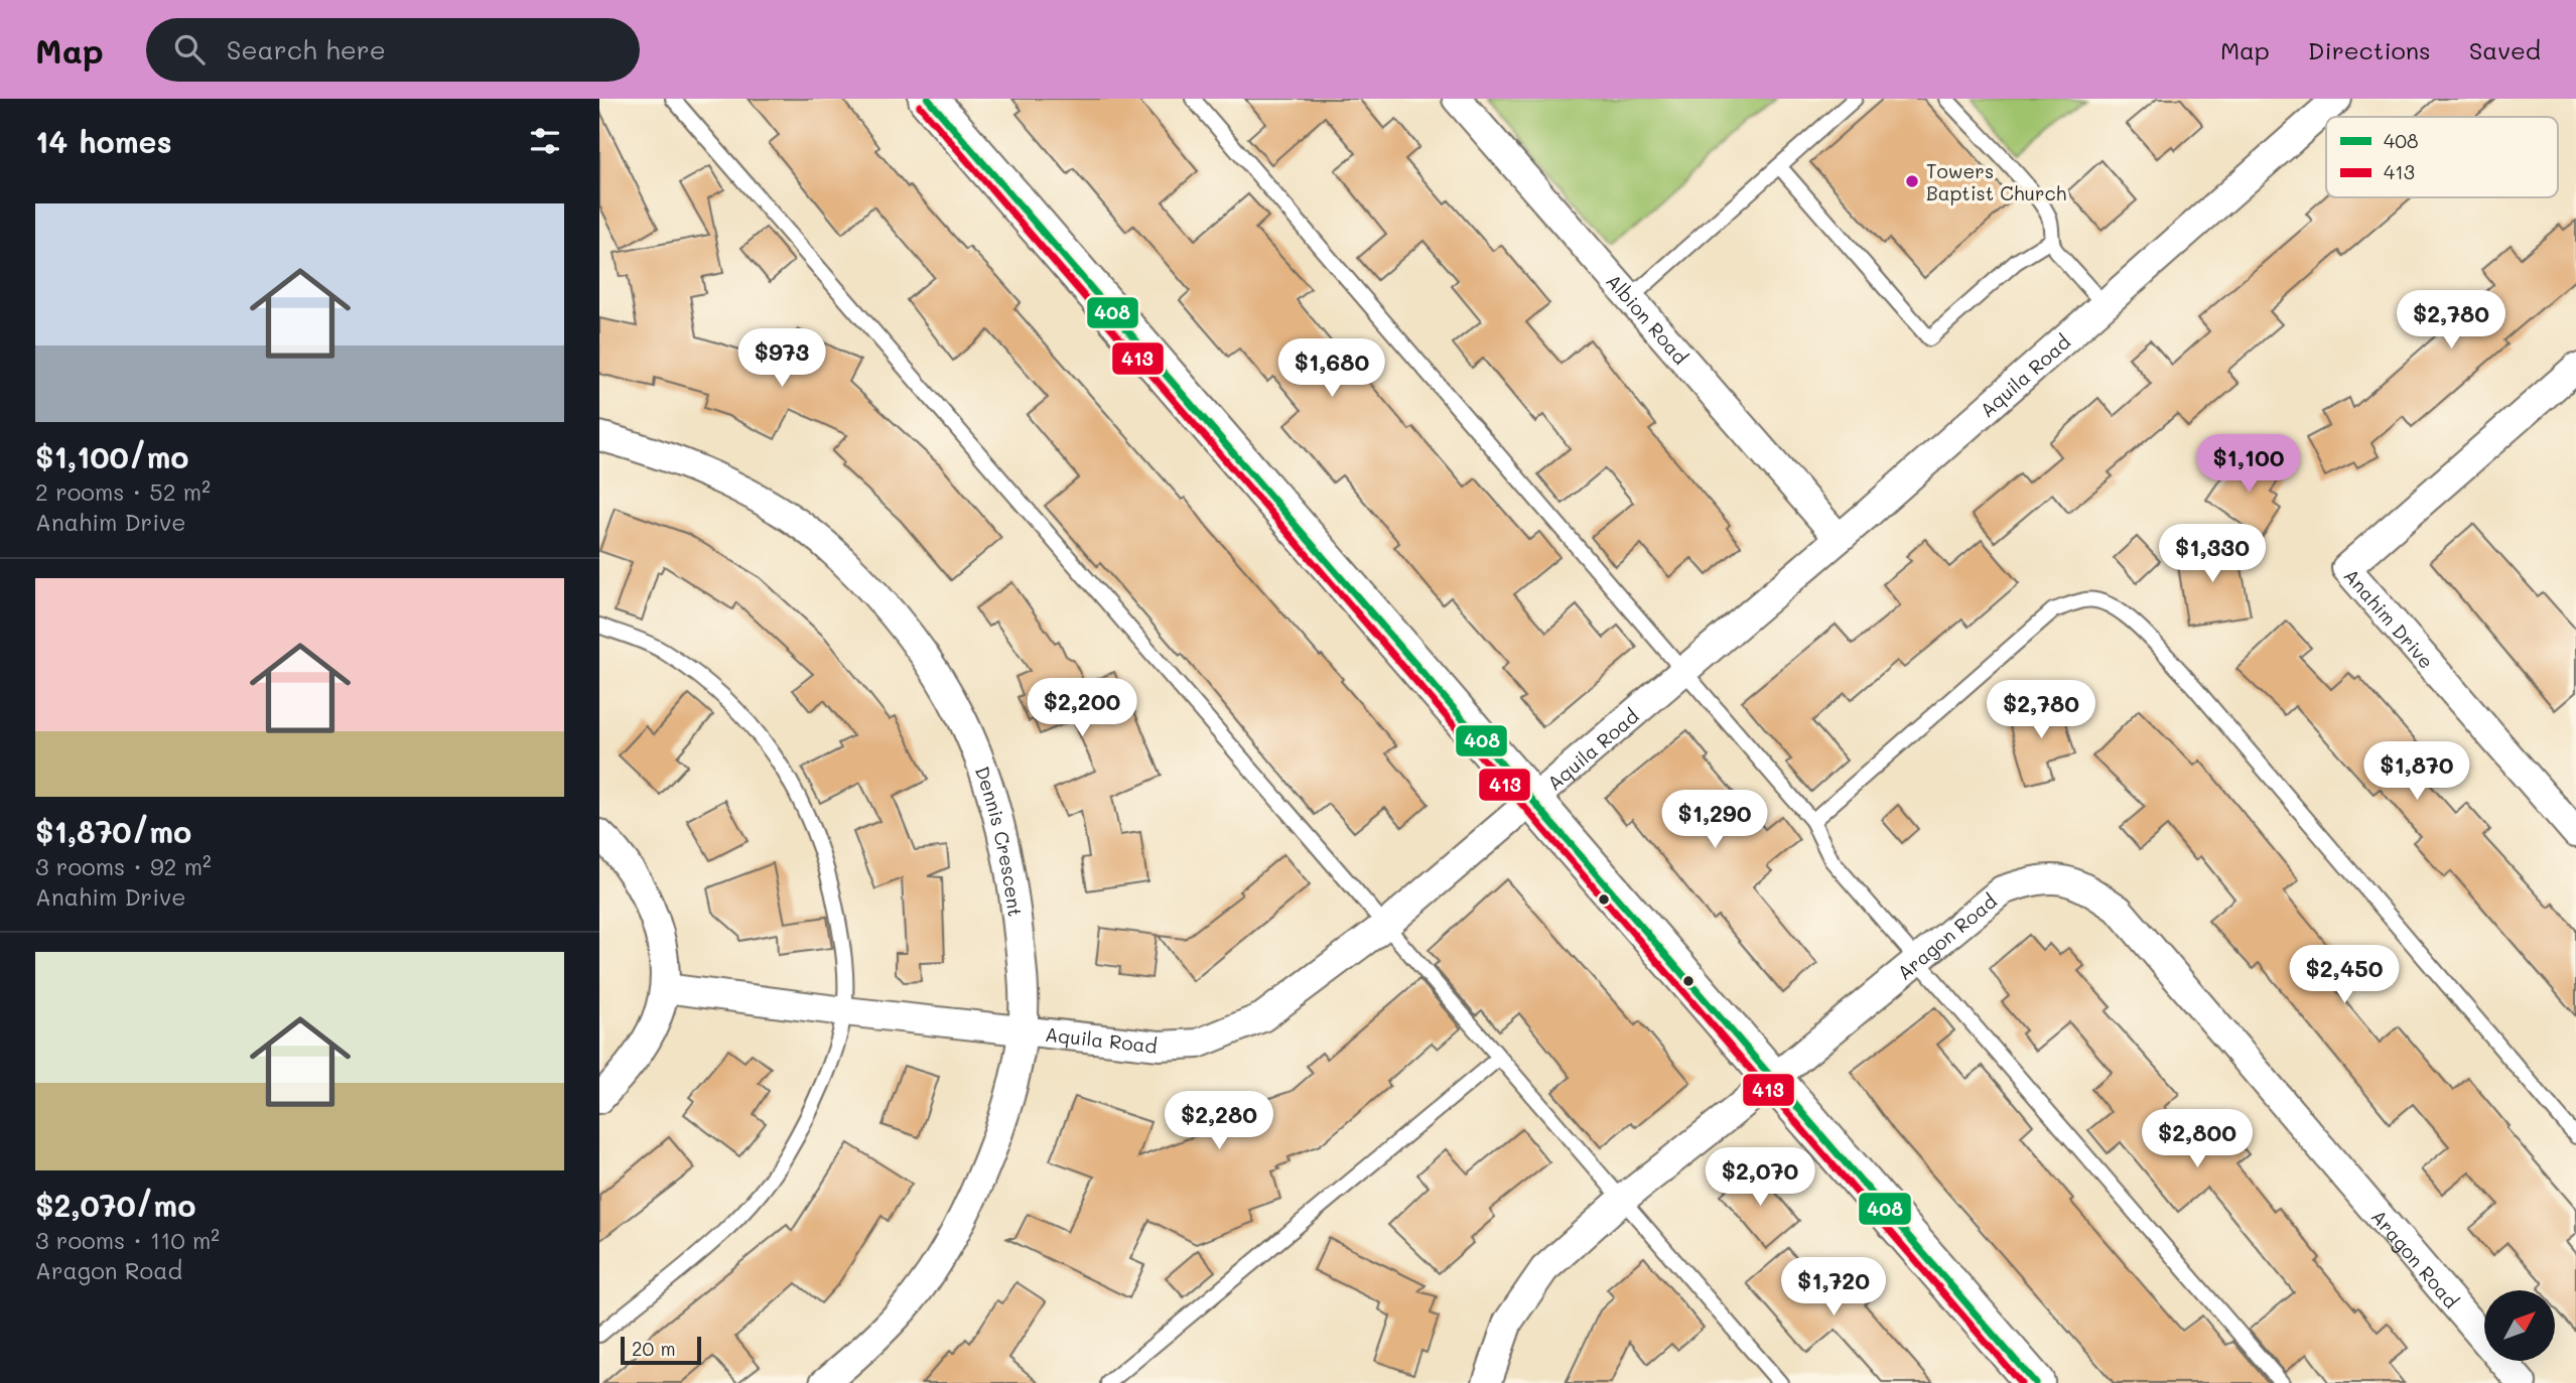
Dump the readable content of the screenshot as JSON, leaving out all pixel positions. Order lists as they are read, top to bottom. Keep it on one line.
{"streets":{"street":["Albion Road","Aquila Road","Anahim Drive","Dennis Crescent","Aragon Road"]},"crossings":[["Albion Road","Aquila Road"],["Aquila Road","Dennis Crescent"]],"places":["Towers Baptist Church"],"lines":["transit line 408","transit line 413"],"legend":["408","413"],"scale_bar":"20 m","north":"top right","page":{"header":"Map","search":"Search here","nav":["Map","Directions","Saved"],"heading":"14 homes","list":[{"name":"$1,100/mo","note":"2 rooms · 52 m² · Anahim Drive"},{"name":"$1,870/mo","note":"3 rooms · 92 m² · Anahim Drive"},{"name":"$2,070/mo","note":"3 rooms · 110 m² · Aragon Road"}],"price":["$2,780","$973","$1,680","$1,100","$1,330","$2,200","$2,780","$1,870","$1,290","$2,450","$2,280","$2,800","$2,070","$1,720"],"scale":"20 m"}}
